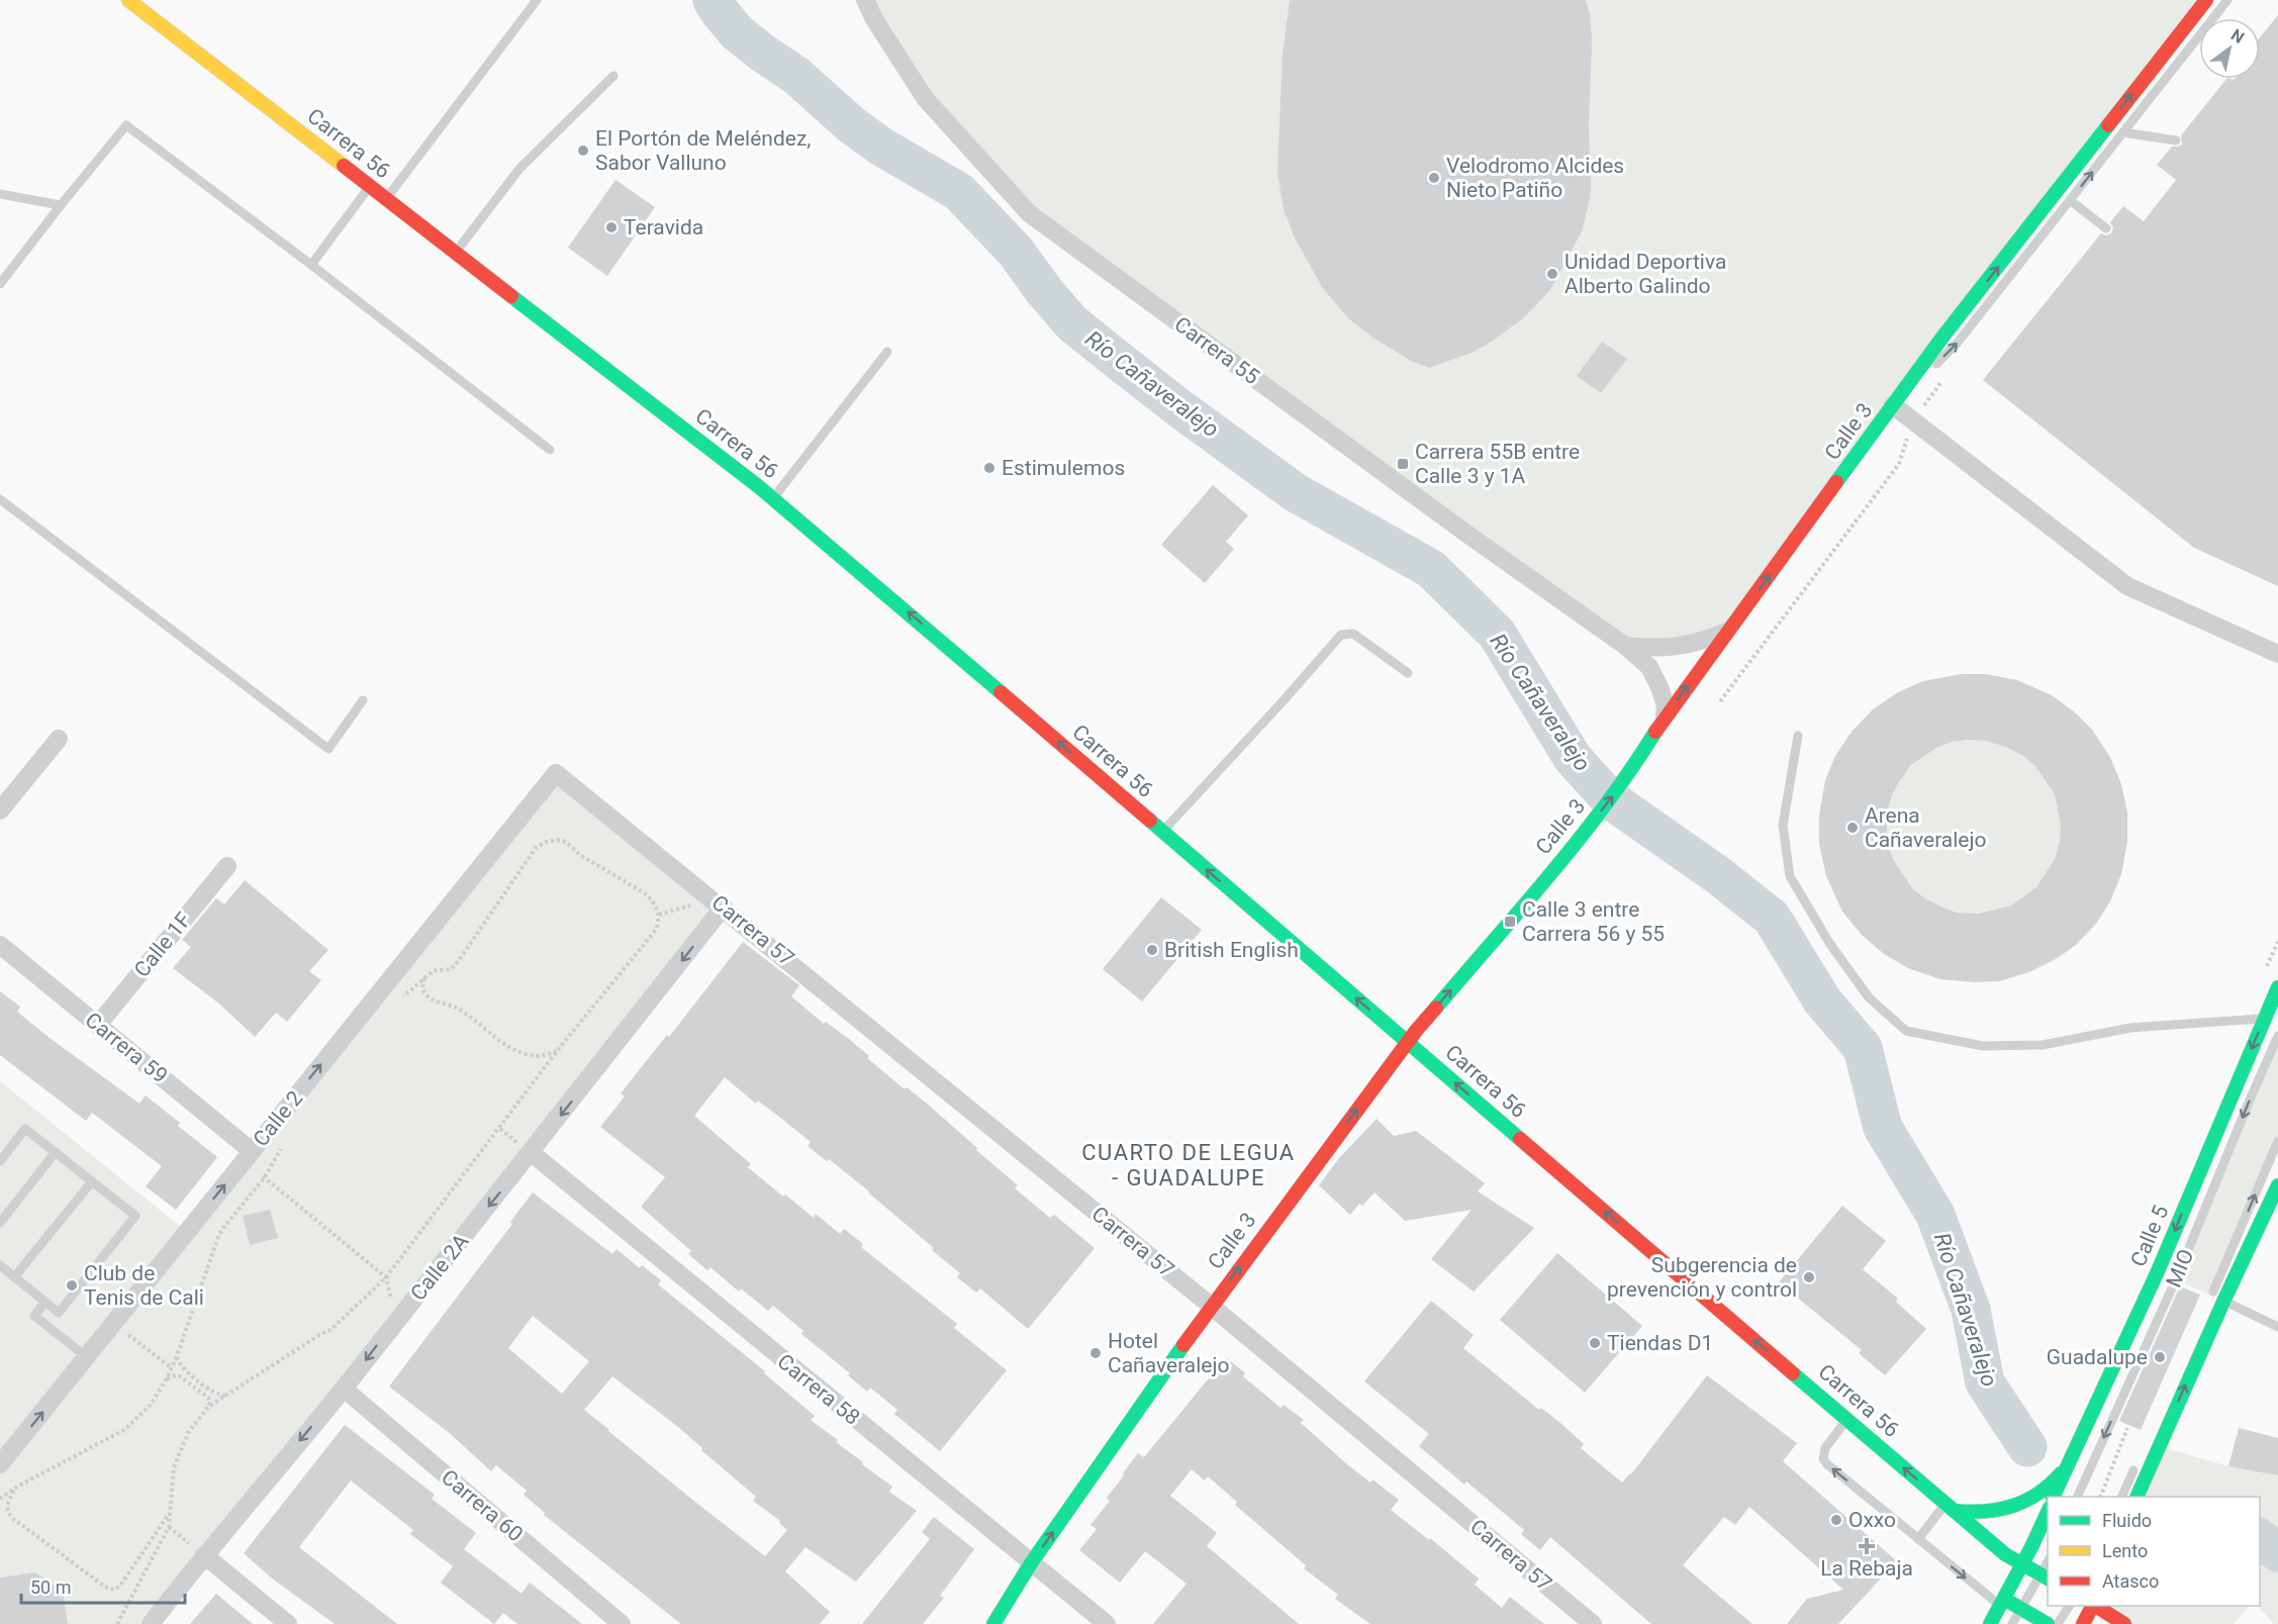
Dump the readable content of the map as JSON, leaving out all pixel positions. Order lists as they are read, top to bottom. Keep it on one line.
{"streets":{"street":["Carrera 56","Carrera 55","Calle 3","Carrera 57","Calle 1F","Carrera 59","Calle 2","Calle 5","Calle 2A","Carrera 58","Carrera 60"],"lane":["MIO"]},"crossings":[["Carrera 56","Calle 3"],["Carrera 55","Calle 3"],["Calle 3","Carrera 57"],["Calle 3","Carrera 58"],["Carrera 57","Calle 2"],["Carrera 57","Calle 2A"],["Calle 1F","Carrera 59"],["Carrera 59","Calle 2"],["Calle 2A","Carrera 58"],["Calle 2A","Carrera 60"]],"one_way":["Carrera 56","Calle 3","Calle 2","Calle 2A"],"districts":["CUARTO DE LEGUA - GUADALUPE"],"water":["Río Cañaveralejo"],"places":{"other":["El Portón de Meléndez, Sabor Valluno","Velodromo Alcides Nieto Patiño","Teravida","Unidad Deportiva Alberto Galindo","Estimulemos","Arena Cañaveralejo","British English","Subgerencia de prevención y control","Club de Tenis de Cali","Tiendas D1","Hotel Cañaveralejo","Guadalupe","Oxxo"],"transit":["Carrera 55B entre Calle 3 y 1A","Calle 3 entre Carrera 56 y 55"],"health":["La Rebaja"]},"legend":["Fluido","Lento","Atasco"],"scale_bar":"50 m","north":"top right"}
